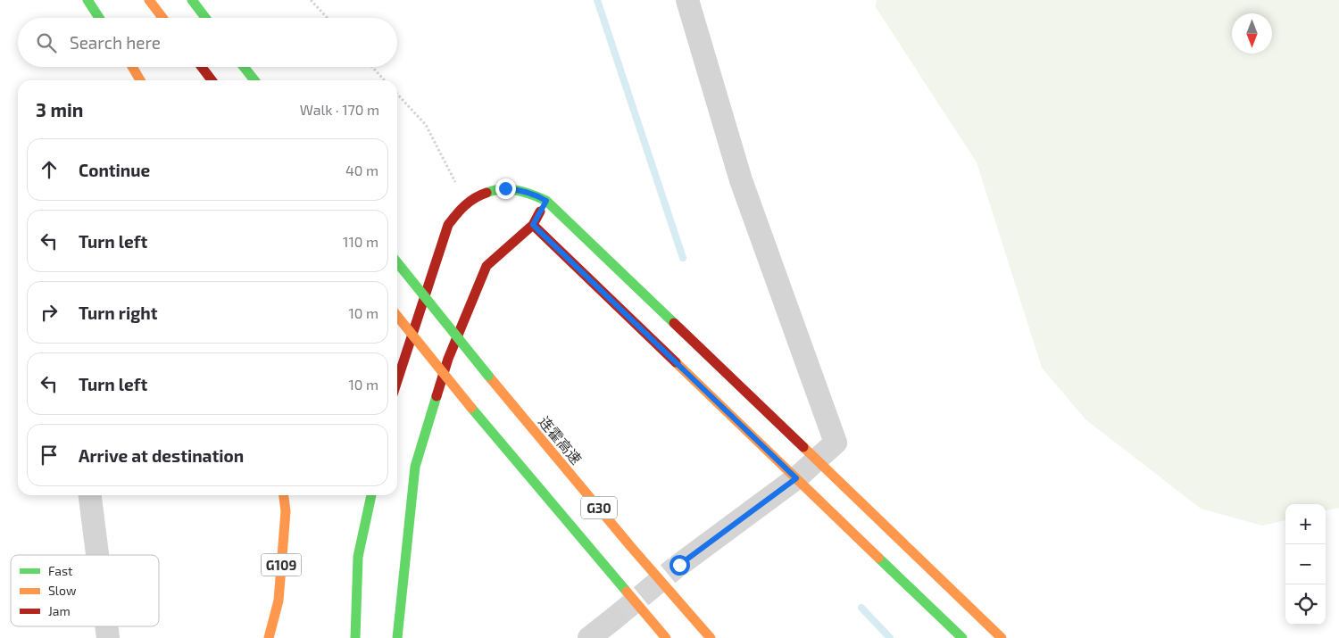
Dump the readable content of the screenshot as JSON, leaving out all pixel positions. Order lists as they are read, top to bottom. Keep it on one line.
{"streets":{"main road":["连霍高速","G30","G109"]},"legend":["Fast","Slow","Jam"],"north":"bottom","page":{"search":"Search here","heading":["3 min","Walk · 170 m"],"list":[["Continue","40 m"],["Turn left","110 m"],["Turn right","10 m"],["Turn left","10 m"],"Arrive at destination"],"map_buttons":["+","−"]}}
